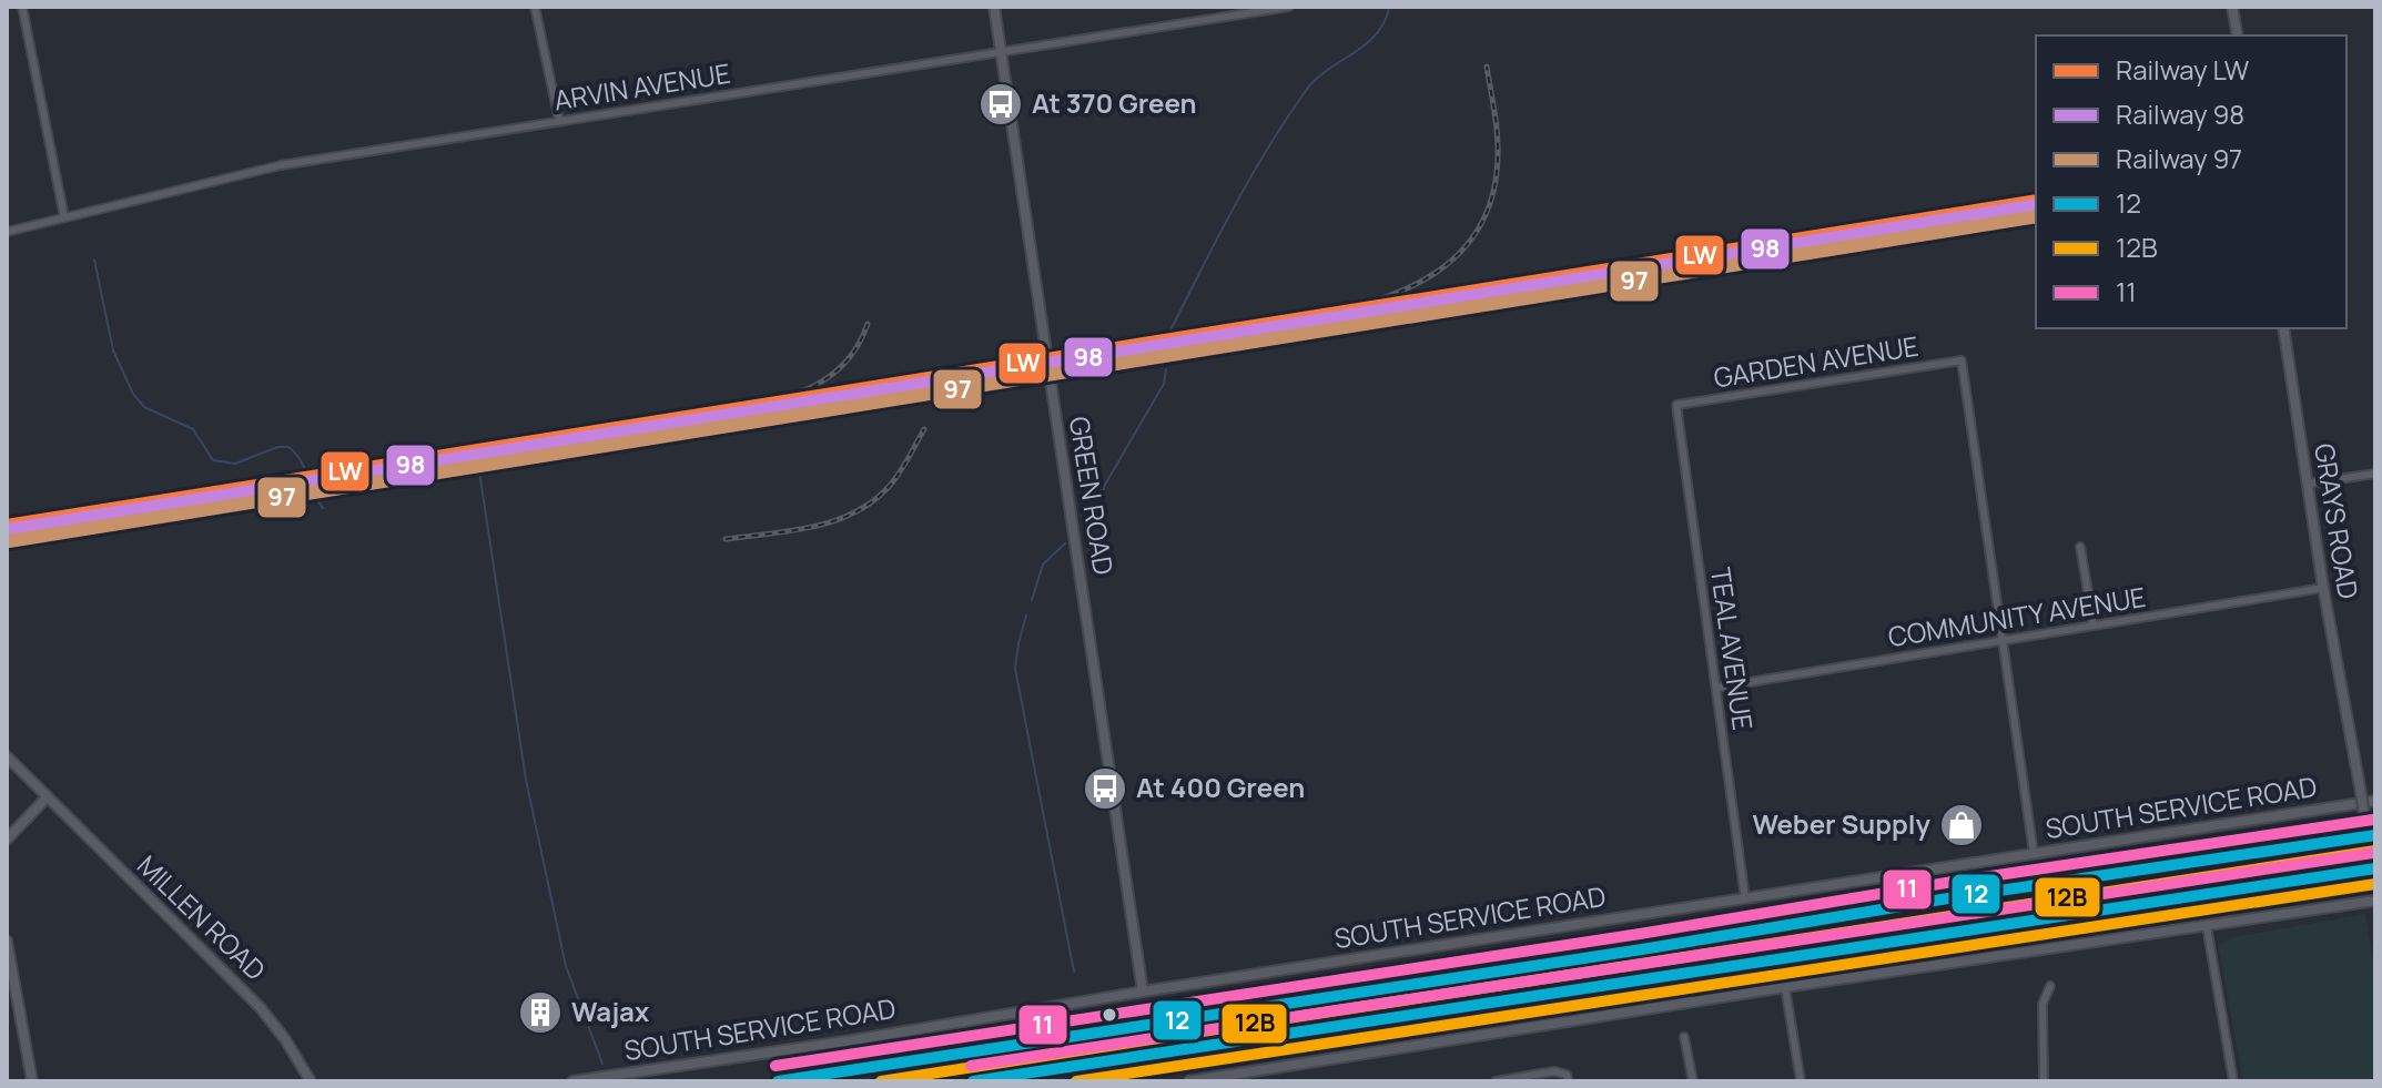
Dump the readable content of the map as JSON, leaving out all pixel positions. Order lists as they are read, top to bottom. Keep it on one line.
{"streets":{"street":["ARVIN AVENUE","GARDEN AVENUE","GREEN ROAD","GRAYS ROAD","COMMUNITY AVENUE","TEAL AVENUE","SOUTH SERVICE ROAD","MILLEN ROAD"]},"crossings":[["ARVIN AVENUE","GREEN ROAD"],["GARDEN AVENUE","COMMUNITY AVENUE"],["GARDEN AVENUE","TEAL AVENUE"],["GREEN ROAD","SOUTH SERVICE ROAD"],["GRAYS ROAD","COMMUNITY AVENUE"],["COMMUNITY AVENUE","TEAL AVENUE"],["TEAL AVENUE","SOUTH SERVICE ROAD"]],"places":{"bus stop":["At 370 Green","At 400 Green"],"shop":["Weber Supply"],"building":["Wajax"]},"lines":["rail line LW","rail line 98","rail line 97","transit line 11","transit line 12","transit line 12B"],"legend":["Railway LW","Railway 98","Railway 97","12","12B","11"]}
